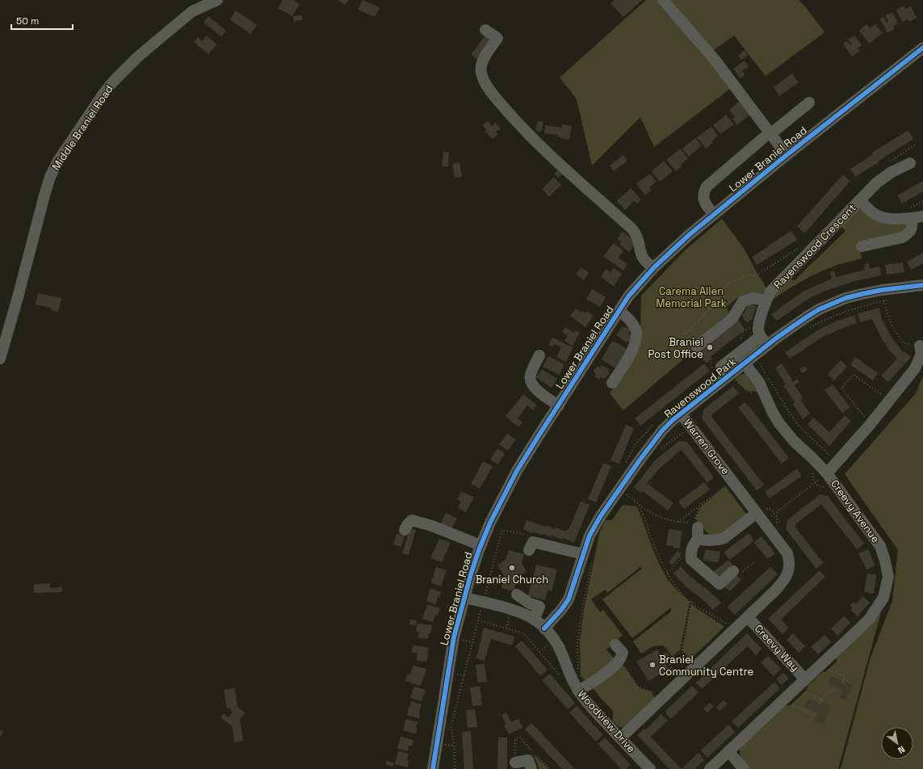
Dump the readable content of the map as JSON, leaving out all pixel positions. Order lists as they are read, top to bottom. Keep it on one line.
{"streets":{"street":["Middle Braniel Road","Lower Braniel Road","Ravenswood Crescent","Ravenswood Park","Warren Grove","Creevy Avenue","Creevy Way","Woodview Drive"]},"crossings":[["Lower Braniel Road","Woodview Drive"],["Ravenswood Park","Warren Grove"],["Ravenswood Park","Creevy Avenue"],["Ravenswood Park","Woodview Drive"],["Warren Grove","Creevy Way"],["Warren Grove","Woodview Drive"],["Creevy Avenue","Creevy Way"]],"parks":["Carema Allen Memorial Park"],"places":["Braniel Post Office","Braniel Church","Braniel Community Centre"],"scale_bar":"50 m","north":"bottom right"}
